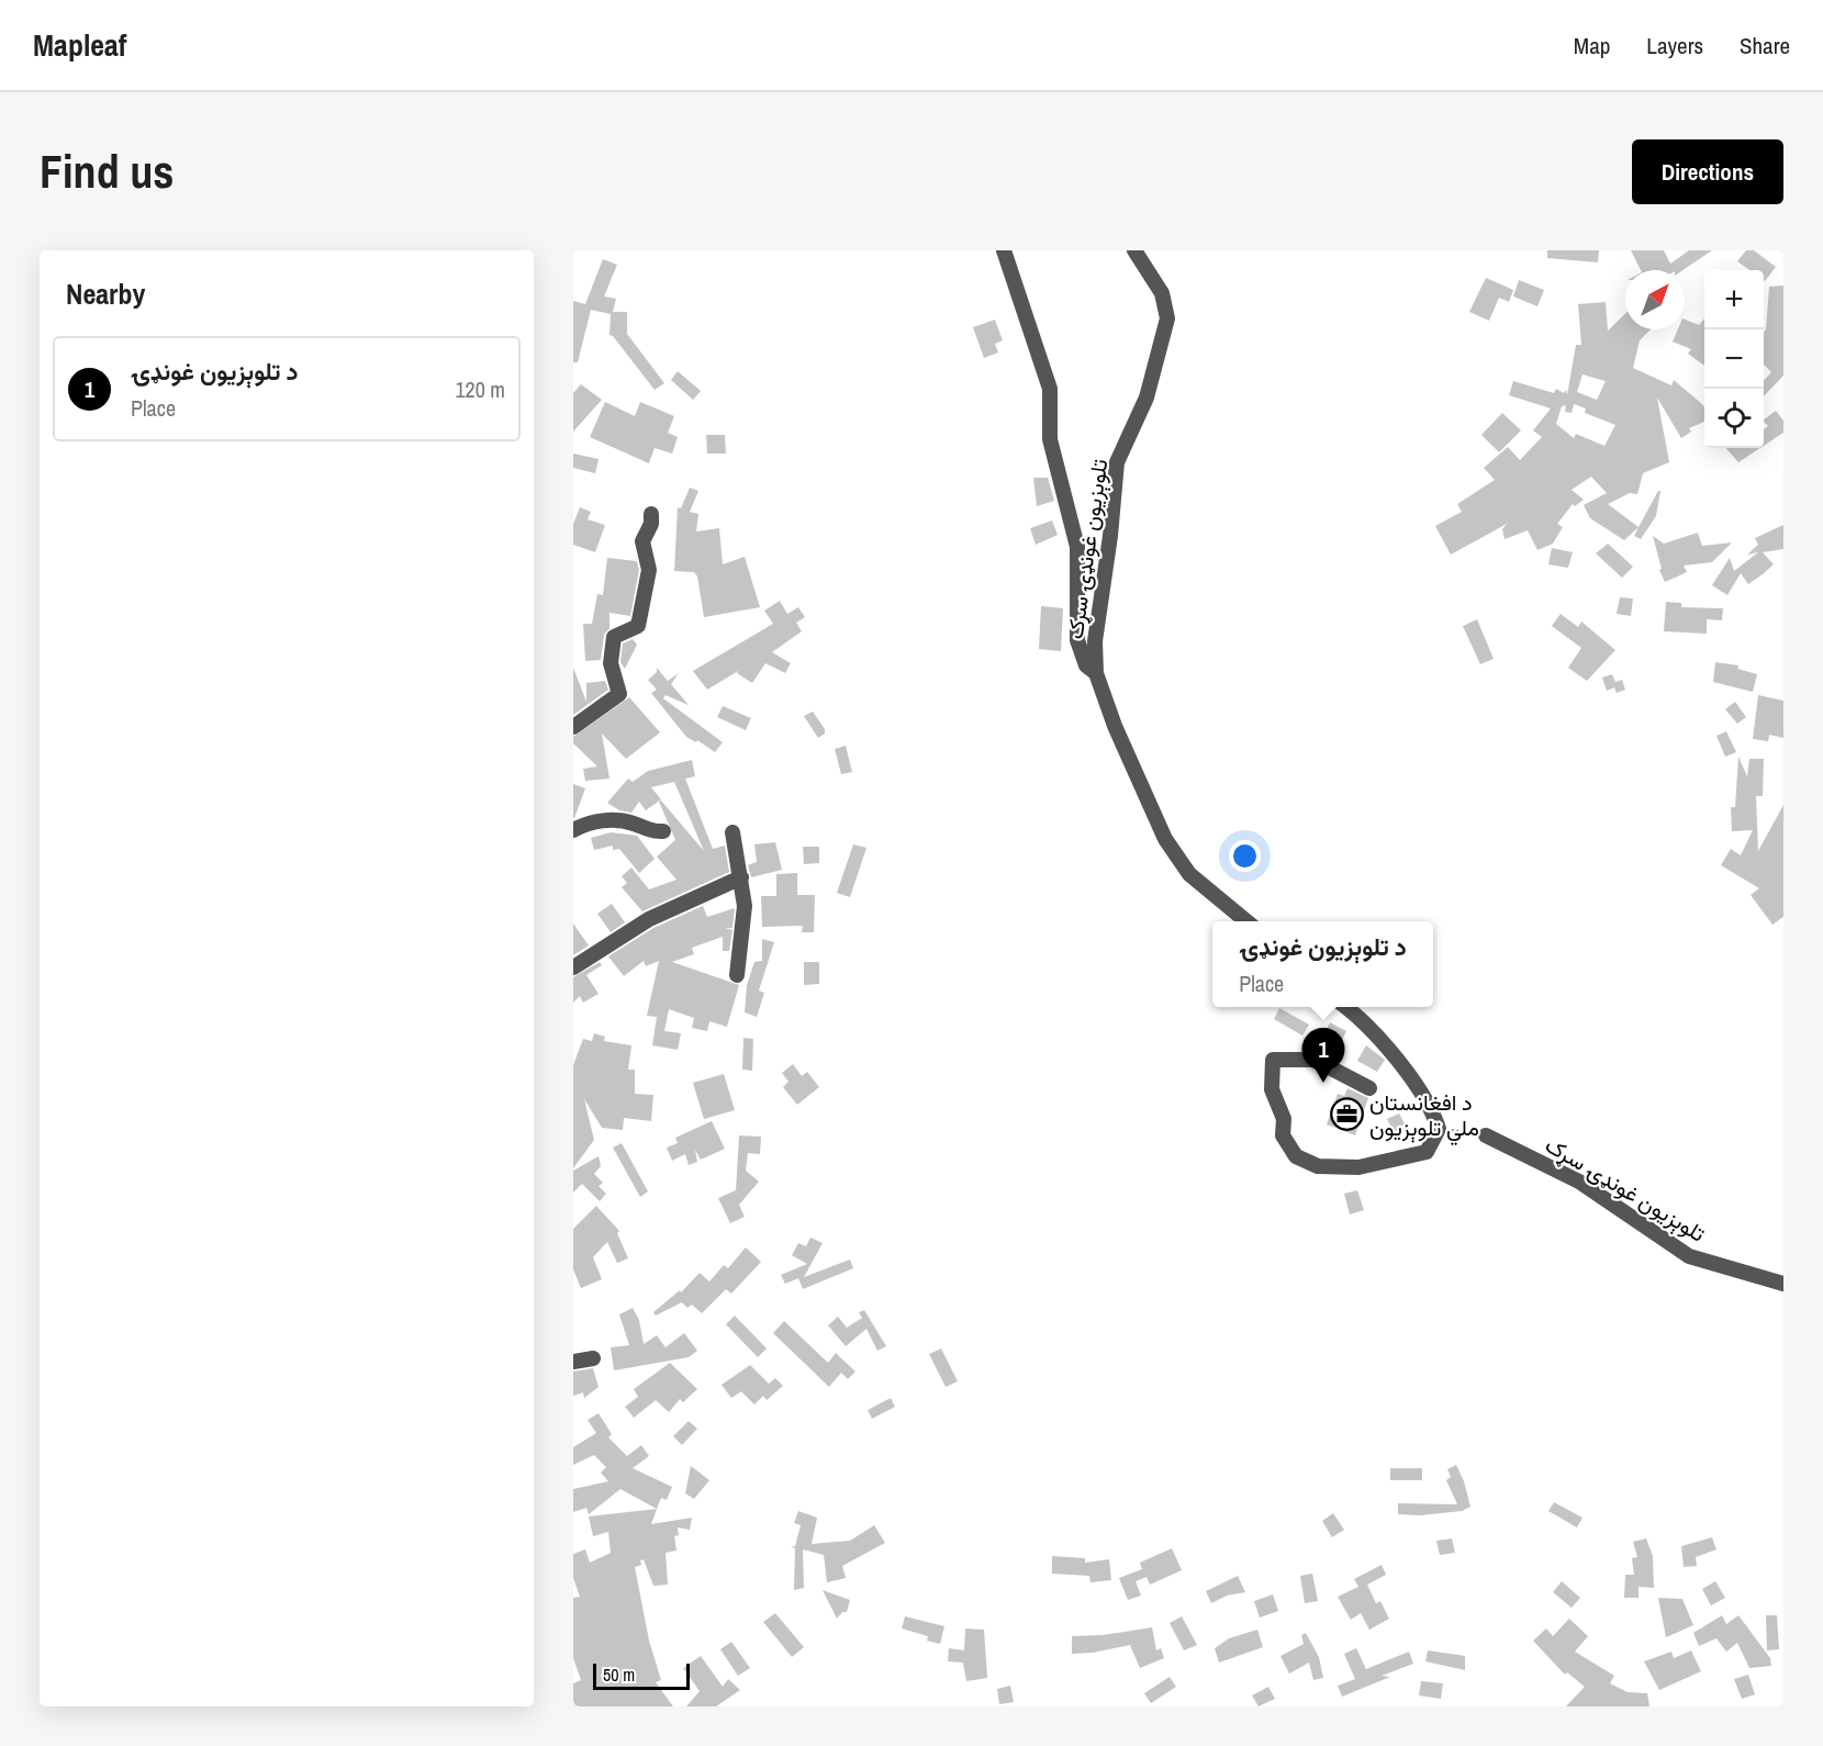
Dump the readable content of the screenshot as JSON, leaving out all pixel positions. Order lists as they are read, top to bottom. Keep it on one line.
{"streets":{"street":["تلوېزيون غونډۍ سړک"]},"places":{"office":["د افغانستان ملي تلوېزیون"]},"scale_bar":"50 m","north":"top right","page":{"header":"Mapleaf","nav":["Map","Layers","Share"],"buttons":"Directions","title":"Find us","heading":"Nearby","map_buttons":["+","−"],"list":[{"mark":"1","name":"د تلوېزیون غونډۍ","note":"Place","value":"120 m"}],"popup":["د تلوېزیون غونډۍ","Place"],"pins":"1","scale":"50 m"}}
